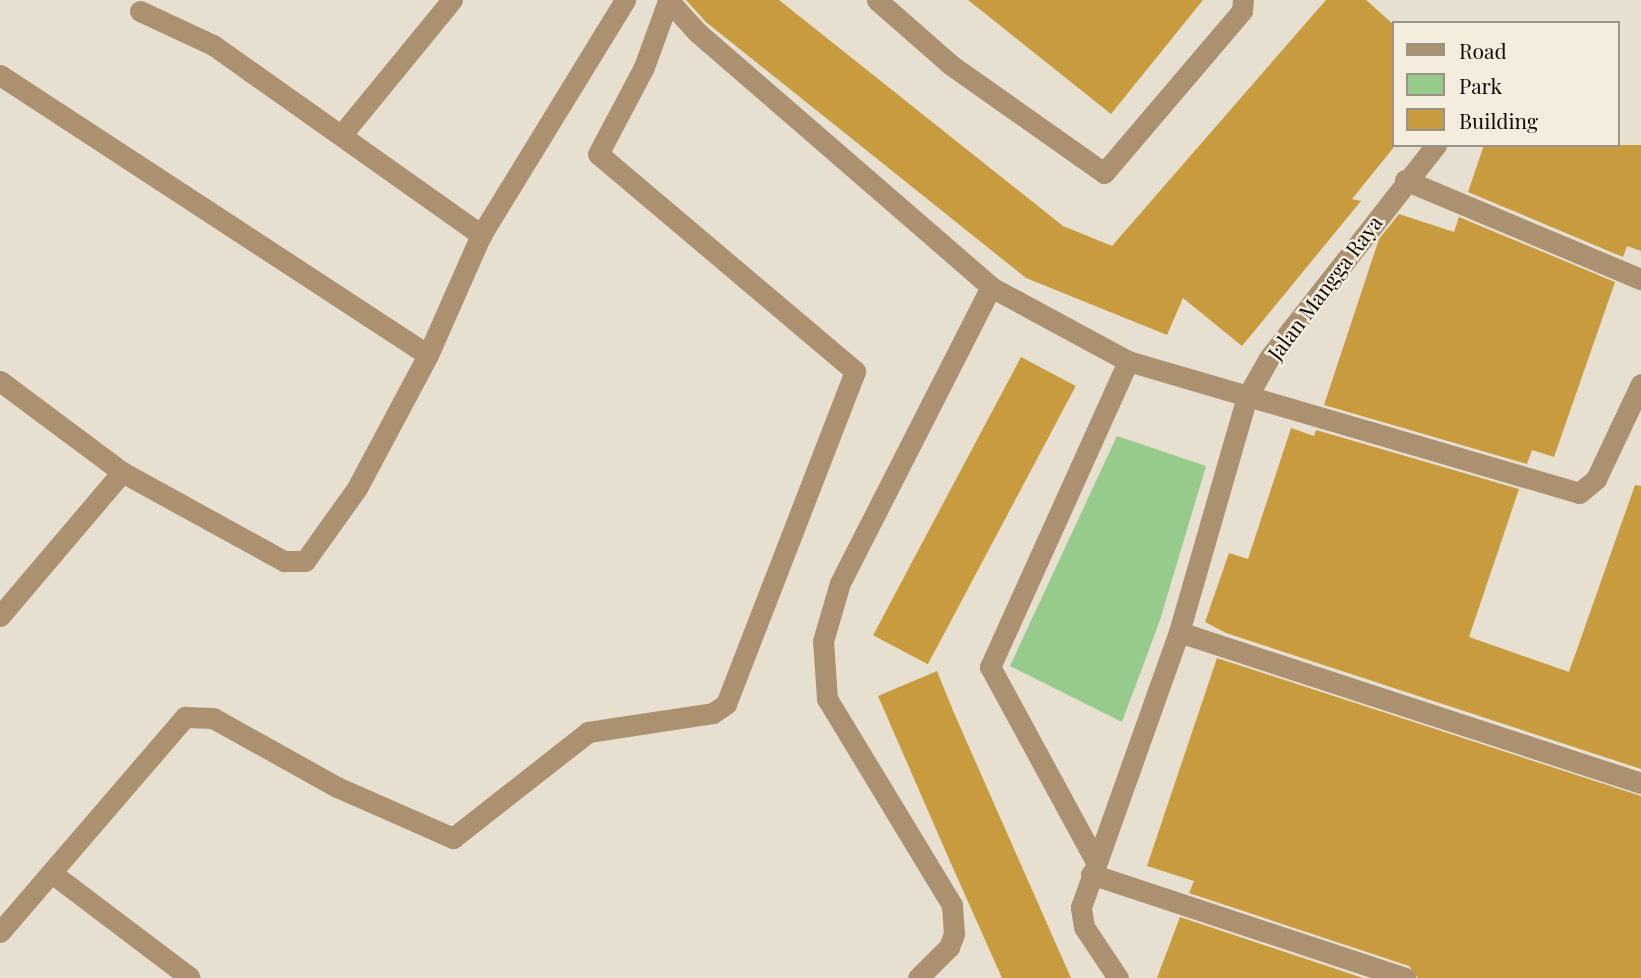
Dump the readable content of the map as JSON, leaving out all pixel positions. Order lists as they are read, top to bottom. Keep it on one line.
{"streets":{"street":["Jalan Mangga Raya"]},"legend":["Road","Park","Building"]}
